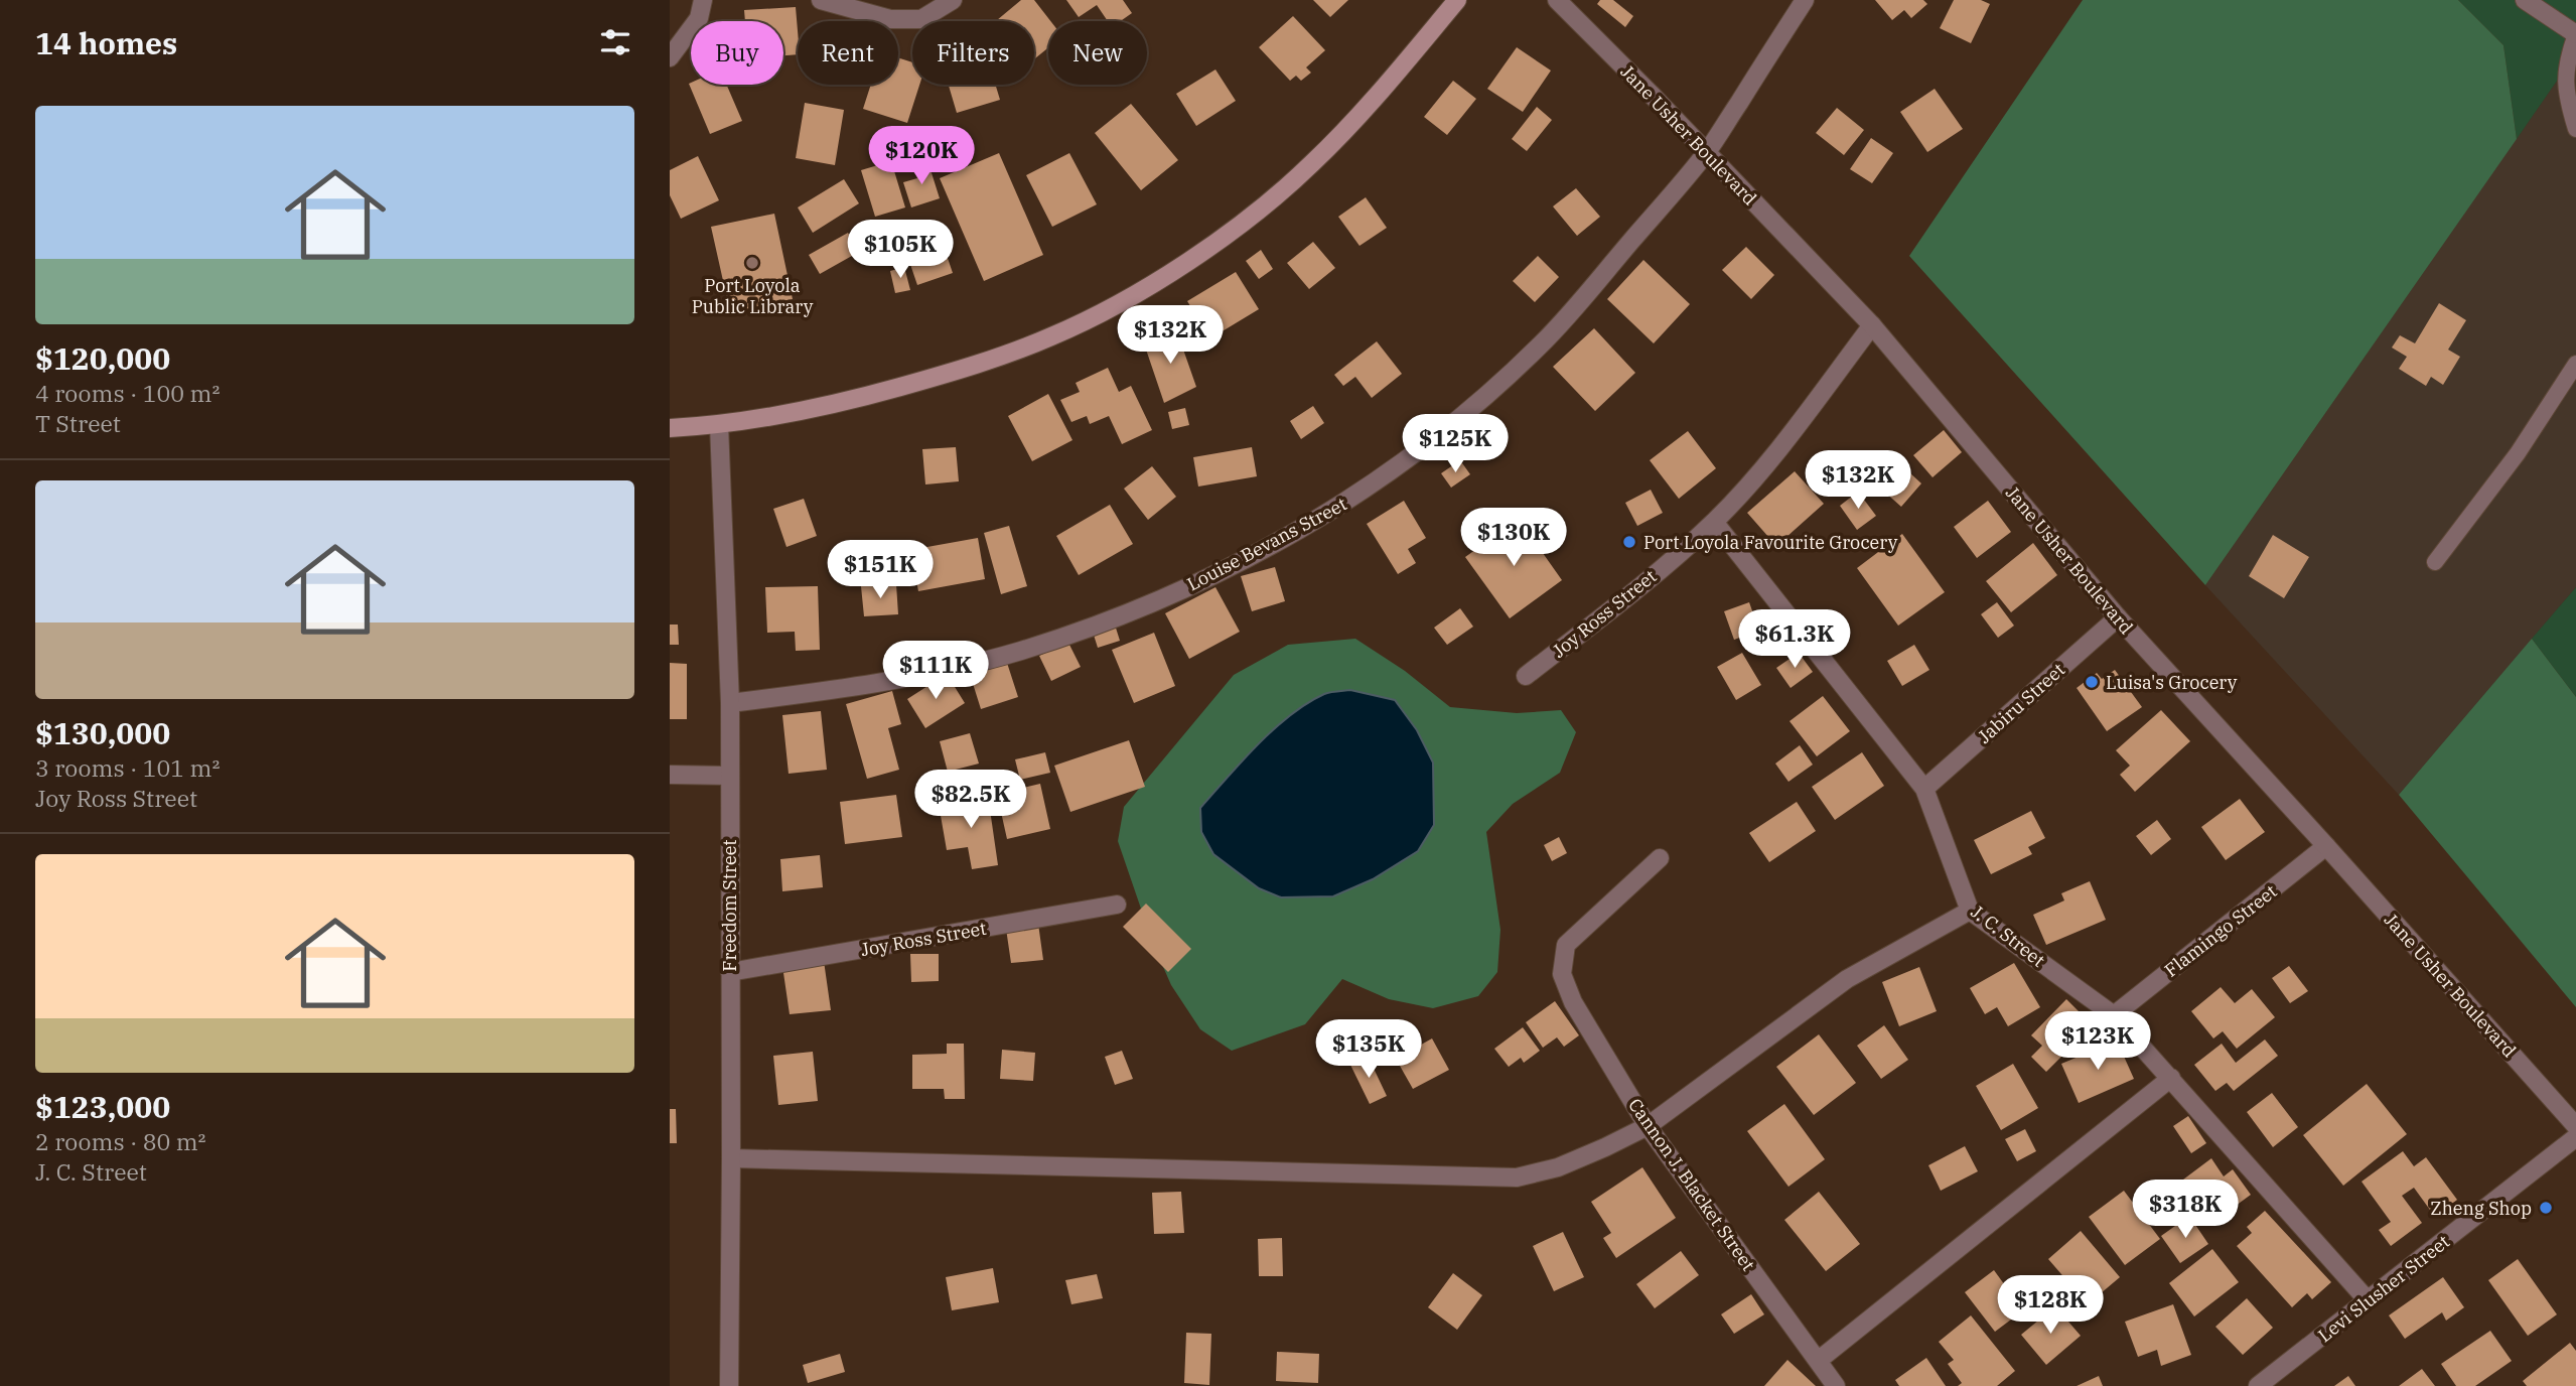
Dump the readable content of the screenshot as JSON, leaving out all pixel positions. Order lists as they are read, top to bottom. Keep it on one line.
{"streets":{"street":["Jane Usher Boulevard","Louise Bevans Street","Joy Ross Street","Jabiru Street","Freedom Street","Flamingo Street","J. C. Street","Cannon J. Blacket Street","Levi Slusher Street"]},"crossings":[["Jane Usher Boulevard","Louise Bevans Street"],["Jane Usher Boulevard","Joy Ross Street"],["Jane Usher Boulevard","Jabiru Street"],["Jane Usher Boulevard","Flamingo Street"],["Louise Bevans Street","Freedom Street"],["Joy Ross Street","Freedom Street"],["Joy Ross Street","J. C. Street"],["Jabiru Street","J. C. Street"],["Flamingo Street","J. C. Street"],["J. C. Street","Levi Slusher Street"]],"places":["Port Loyola Public Library","Port Loyola Favourite Grocery","Luisa's Grocery","Zheng Shop"],"page":{"heading":"14 homes","chip":["Buy","Rent","Filters","New"],"list":[{"name":"$120,000","note":"4 rooms · 100 m² · T Street"},{"name":"$130,000","note":"3 rooms · 101 m² · Joy Ross Street"},{"name":"$123,000","note":"2 rooms · 80 m² · J. C. Street"}],"price":["$120K","$105K","$132K","$125K","$132K","$130K","$151K","$61.3K","$111K","$82.5K","$123K","$135K","$318K","$128K"]}}
